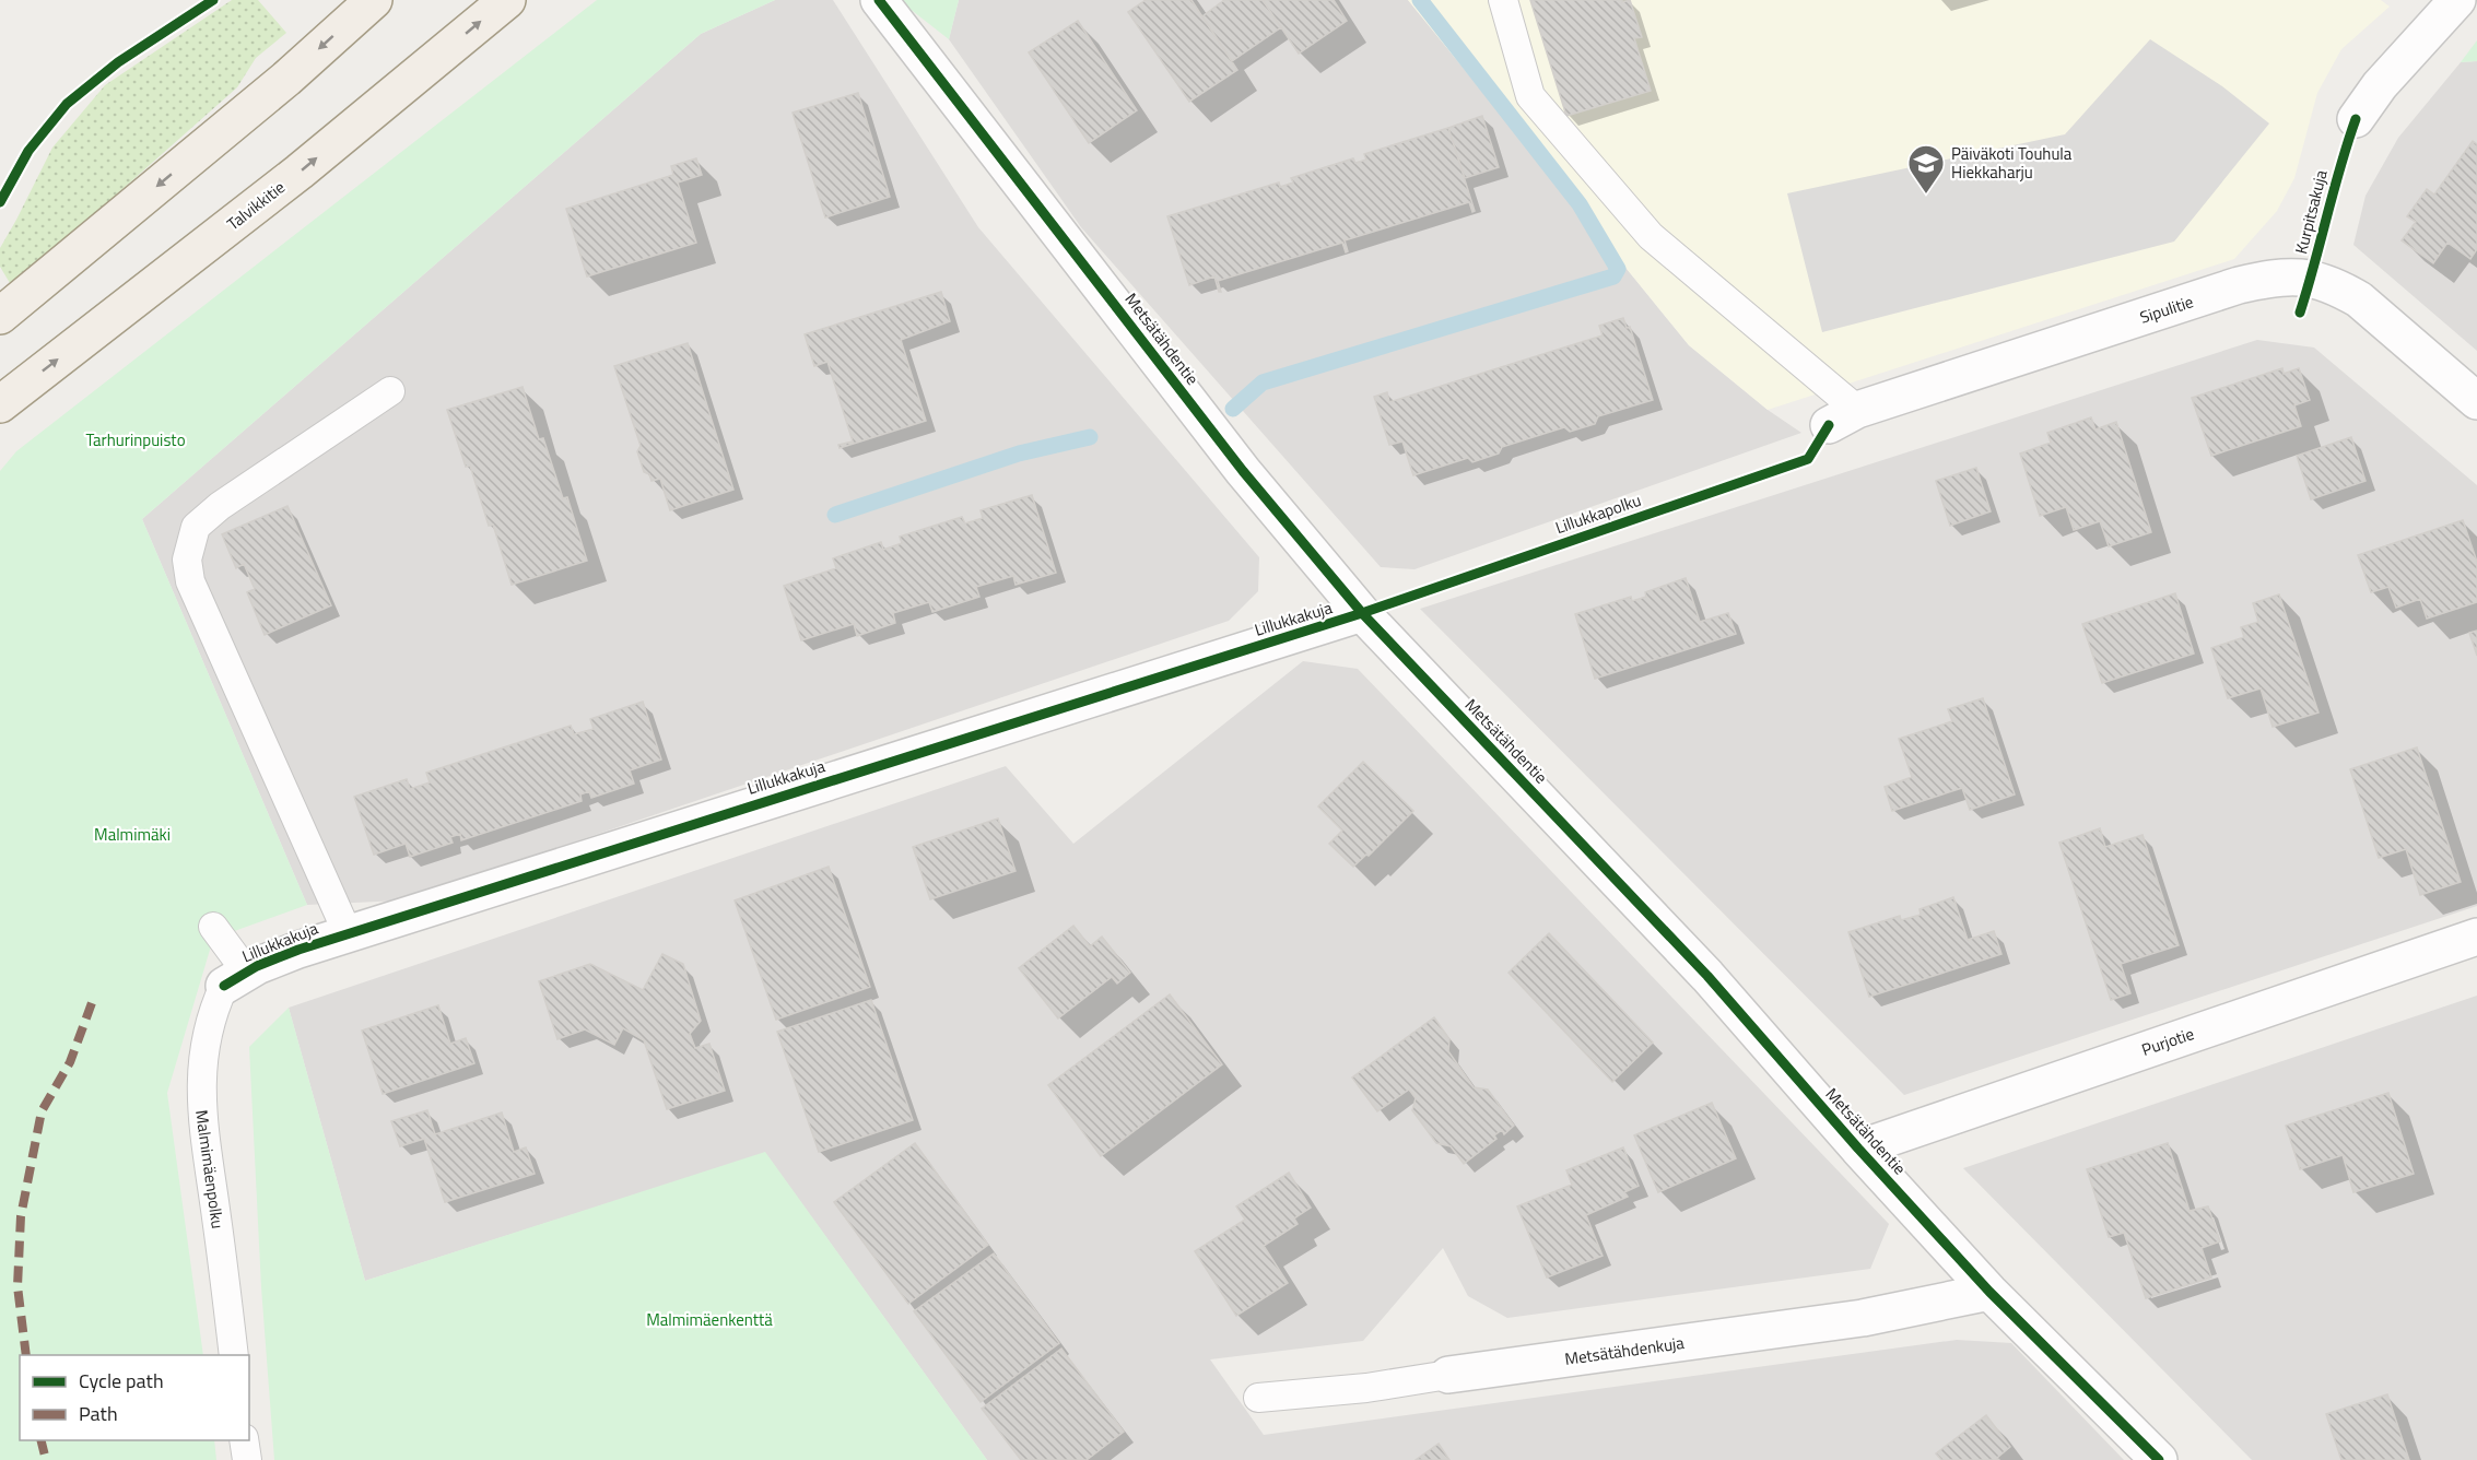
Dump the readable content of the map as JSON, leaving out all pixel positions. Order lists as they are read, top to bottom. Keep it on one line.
{"streets":{"main road":["Talvikkitie"],"street":["Sipulitie","Metsätähdentie","Lillukkakuja","Purjotie","Metsätähdenkuja"],"lane":["Malmimäenpolku"],"cycle path":["Kurpitsakuja","Lillukkapolku"]},"crossings":[["Metsätähdentie","Lillukkakuja"],["Metsätähdentie","Purjotie"],["Metsätähdentie","Metsätähdenkuja"],["Lillukkakuja","Malmimäenpolku"]],"parks":["Tarhurinpuisto","Malmimäki","Malmimäenkenttä"],"places":{"school or university":["Päiväkoti Touhula Hiekkaharju"]},"legend":["Cycle path","Path"]}
